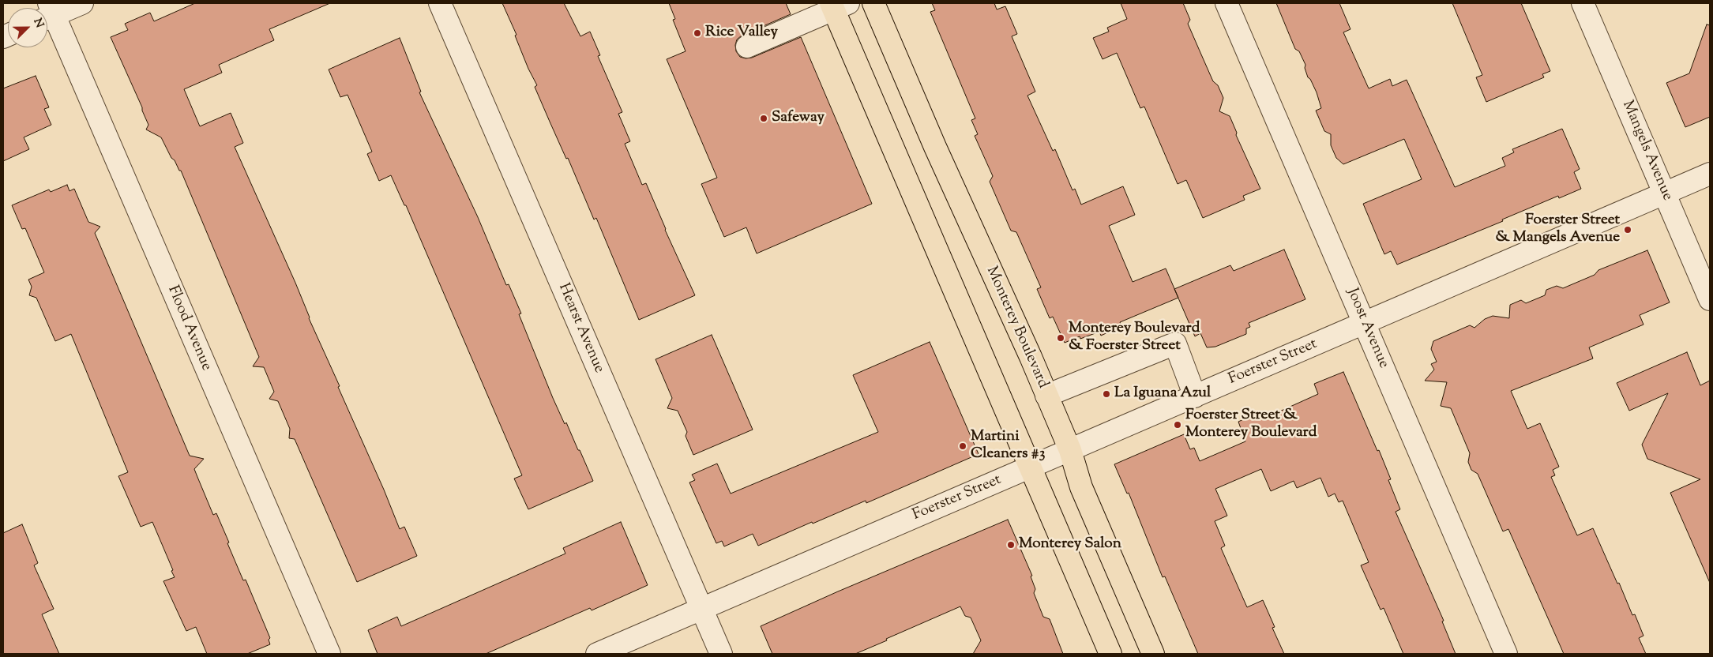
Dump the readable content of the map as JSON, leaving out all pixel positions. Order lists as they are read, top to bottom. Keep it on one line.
{"streets":{"main road":["Monterey Boulevard"],"street":["Mangels Avenue","Flood Avenue","Hearst Avenue","Joost Avenue","Foerster Street"]},"crossings":[["Mangels Avenue","Foerster Street"],["Monterey Boulevard","Foerster Street"],["Hearst Avenue","Foerster Street"],["Joost Avenue","Foerster Street"]],"places":["Rice Valley","Safeway","Foerster Street & Mangels Avenue","Monterey Boulevard & Foerster Street","La Iguana Azul","Foerster Street & Monterey Boulevard","Martini Cleaners #3","Monterey Salon"],"north":"top right"}
